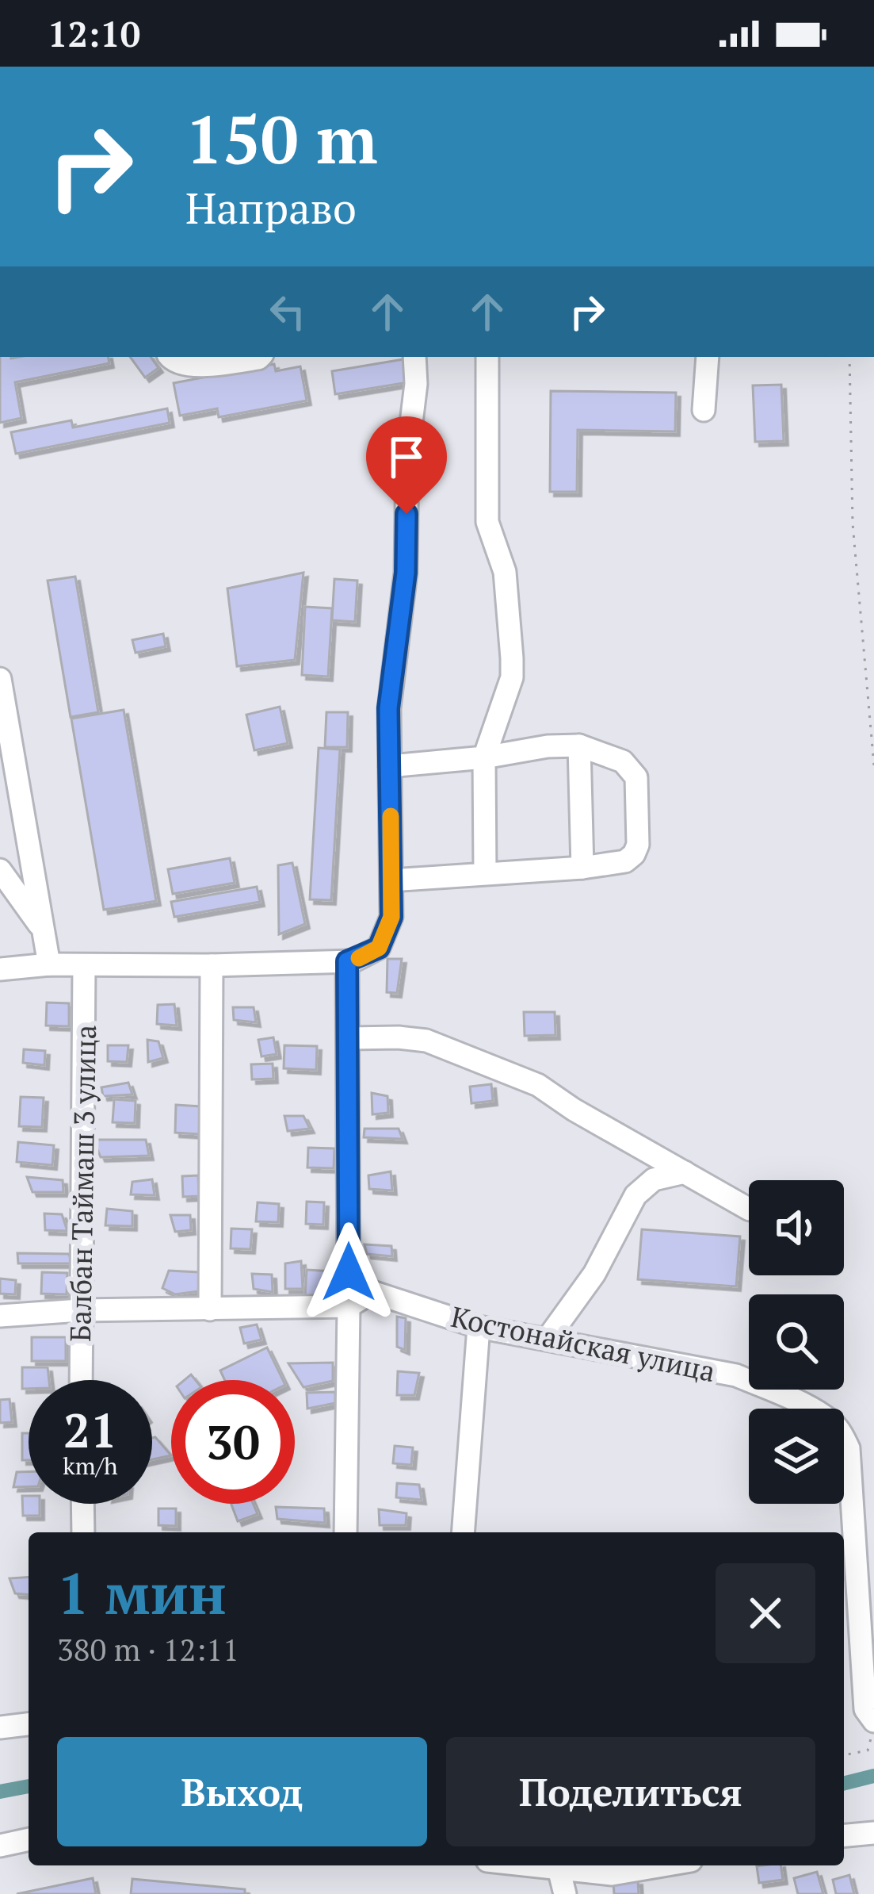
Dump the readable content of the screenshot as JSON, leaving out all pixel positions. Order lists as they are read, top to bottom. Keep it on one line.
{"streets":{"street":["Балбан Таймаш 3 улица","Костонайская улица"]},"crossings":[["Балбан Таймаш 3 улица","Костонайская улица"]],"page":{"status":"12:10","turn":["150 m","Направо"],"speed":"21 km/h","limit":"30","heading":["1 мин","380 m · 12:11"],"buttons":["Выход","Поделиться"]}}
